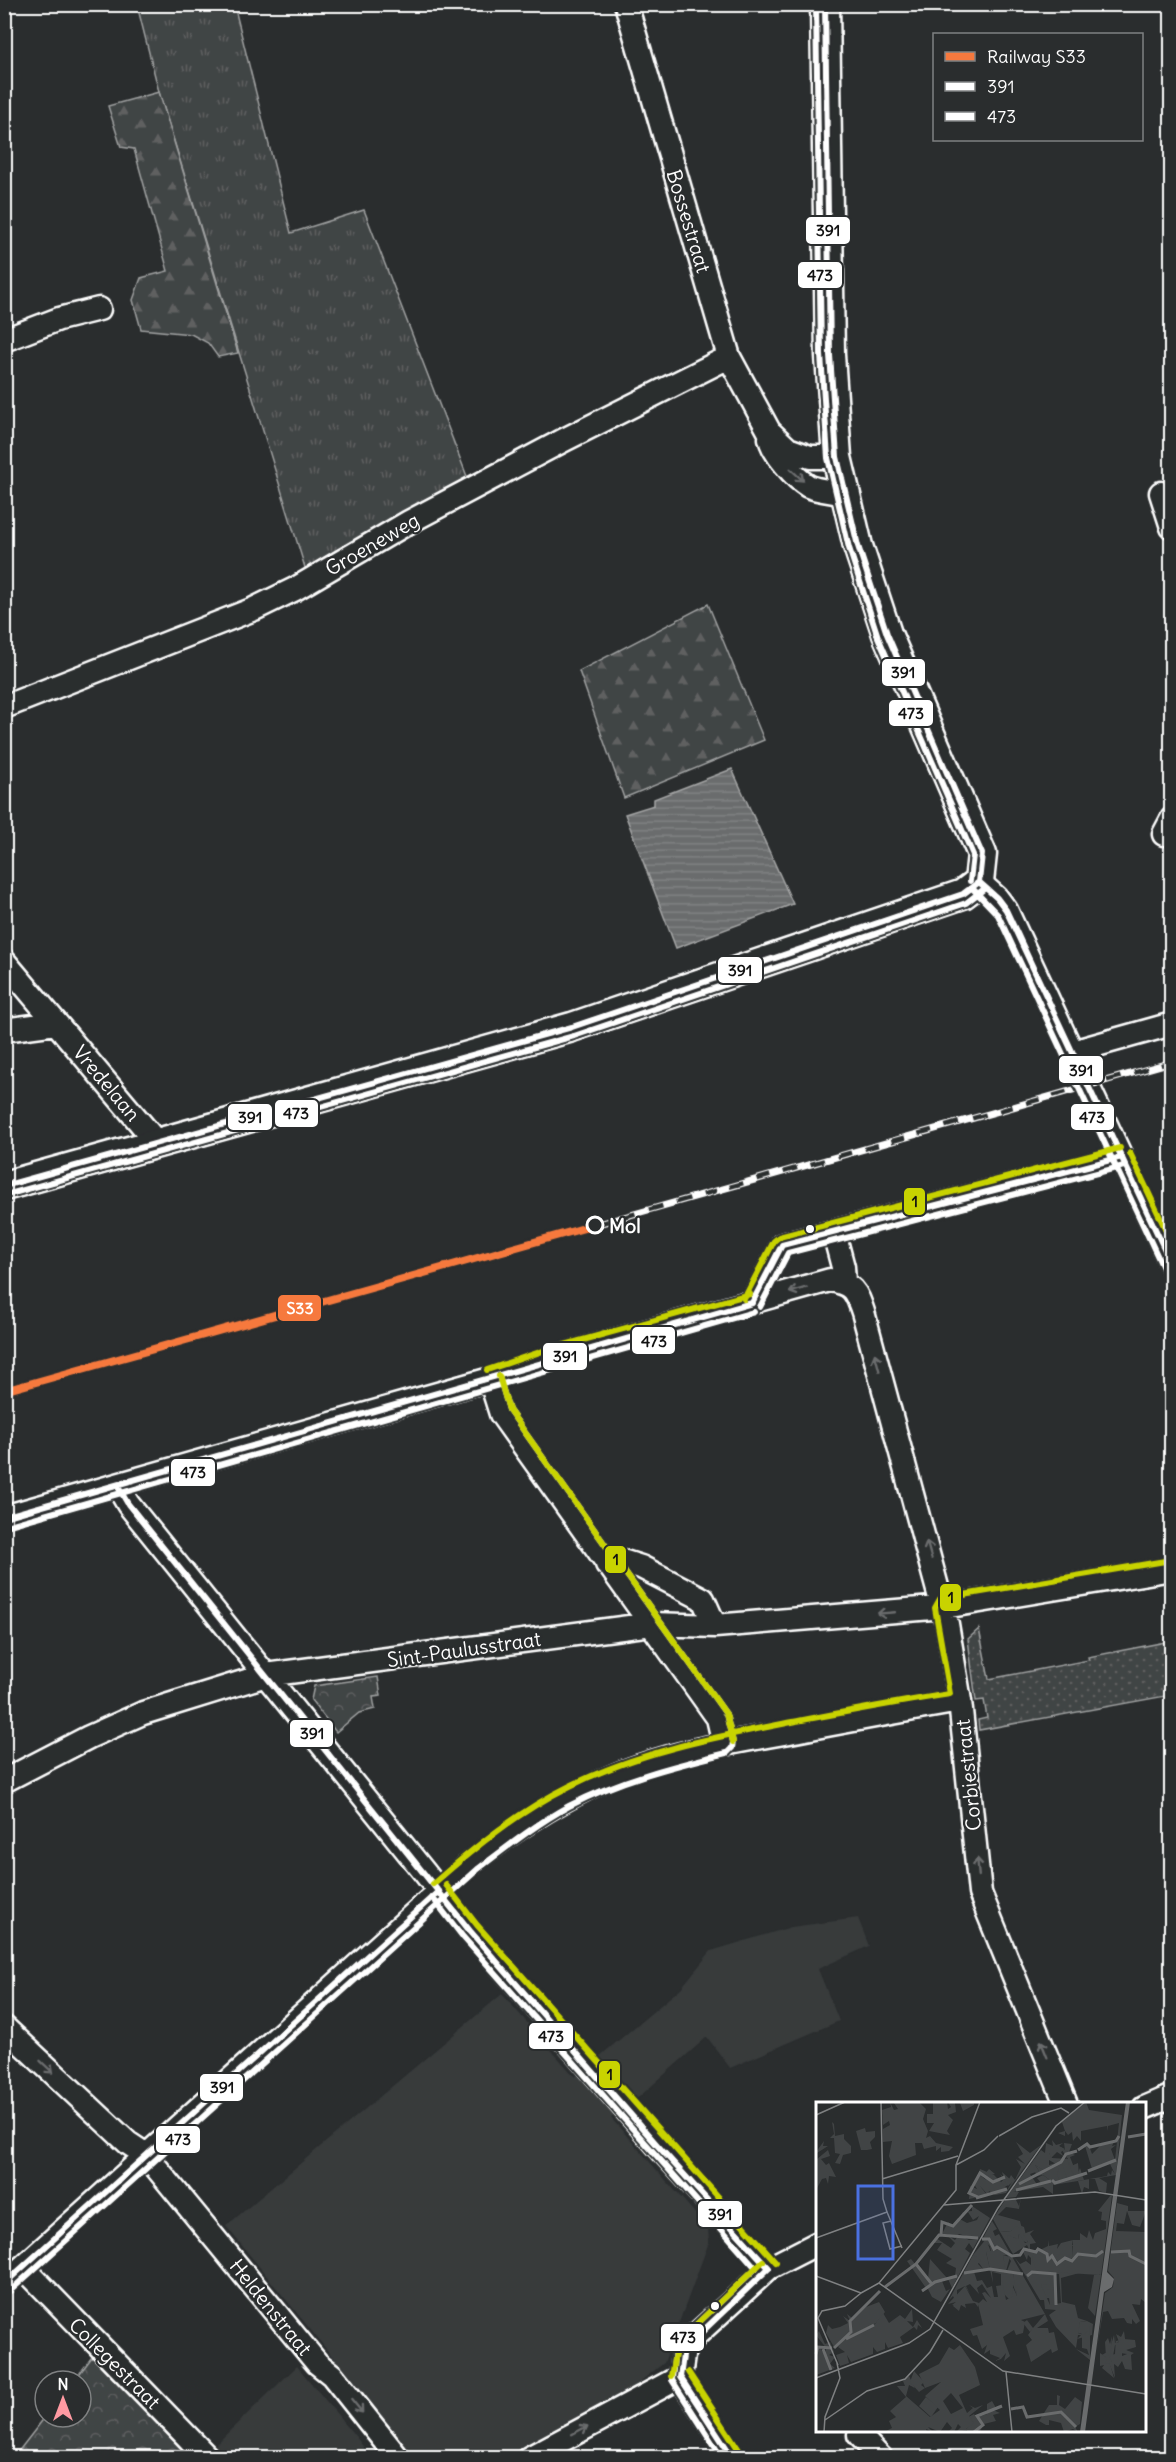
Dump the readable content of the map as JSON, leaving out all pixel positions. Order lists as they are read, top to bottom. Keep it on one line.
{"streets":{"street":["Bossestraat","Groeneweg","Vredelaan","Sint-Paulusstraat","Corbiestraat","Heldenstraat","Collegestraat"]},"crossings":[["Bossestraat","Groeneweg"],["Sint-Paulusstraat","Corbiestraat"]],"one_way":["Corbiestraat","Heldenstraat"],"places":["Mol"],"lines":["transit line 391","transit line 473","transit line 1","rail line S33"],"legend":["Railway S33","391","473"],"north":"top"}
